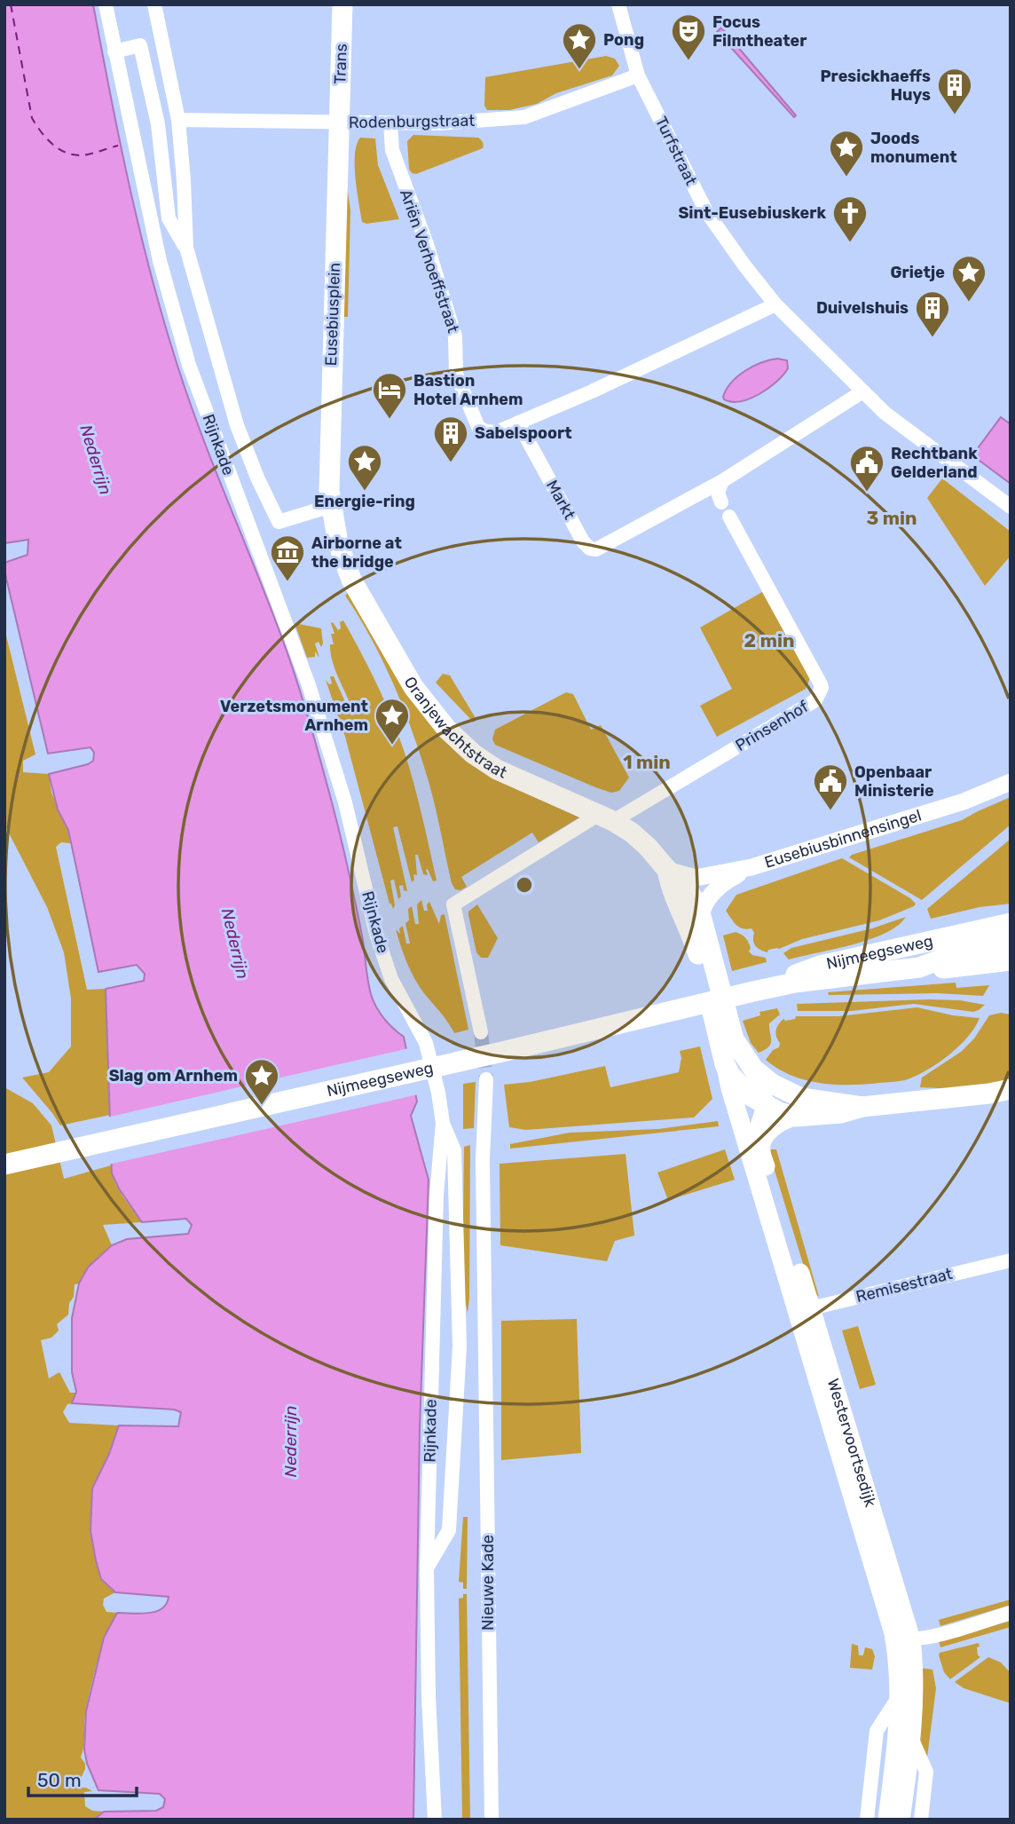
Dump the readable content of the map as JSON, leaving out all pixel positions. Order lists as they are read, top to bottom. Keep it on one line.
{"streets":{"main road":["Trans","Eusebiusplein","Oranjewachtstraat","Nijmeegseweg","Westervoortsedijk"],"street":["Rodenburgstraat","Turfstraat","Ariën Verhoeffstraat","Rijnkade","Markt","Prinsenhof","Eusebiusbinnensingel","Remisestraat","Nieuwe Kade"]},"crossings":[["Trans","Rodenburgstraat"],["Trans","Eusebiusplein"],["Rodenburgstraat","Turfstraat"],["Rodenburgstraat","Ariën Verhoeffstraat"],["Rodenburgstraat","Eusebiusplein"],["Rodenburgstraat","Rijnkade"],["Turfstraat","Markt"],["Ariën Verhoeffstraat","Markt"],["Eusebiusplein","Rijnkade"],["Eusebiusplein","Oranjewachtstraat"],["Rijnkade","Oranjewachtstraat"],["Oranjewachtstraat","Prinsenhof"],["Oranjewachtstraat","Eusebiusbinnensingel"],["Oranjewachtstraat","Westervoortsedijk"],["Remisestraat","Westervoortsedijk"]],"water":["Nederrijn"],"places":{"theatre":["Focus Filmtheater"],"place":["Pong","Joods monument","Grietje","Energie-ring","Verzetsmonument Arnhem","Slag om Arnhem"],"building":["Presickhaeffs Huys","Duivelshuis","Sabelspoort"],"church":["Sint-Eusebiuskerk"],"hotel":["Bastion Hotel Arnhem"],"public building":["Rechtbank Gelderland","Openbaar Ministerie"],"museum":["Airborne at the bridge"]},"scale_bar":"50 m","rings":["3 min","2 min","1 min"]}
